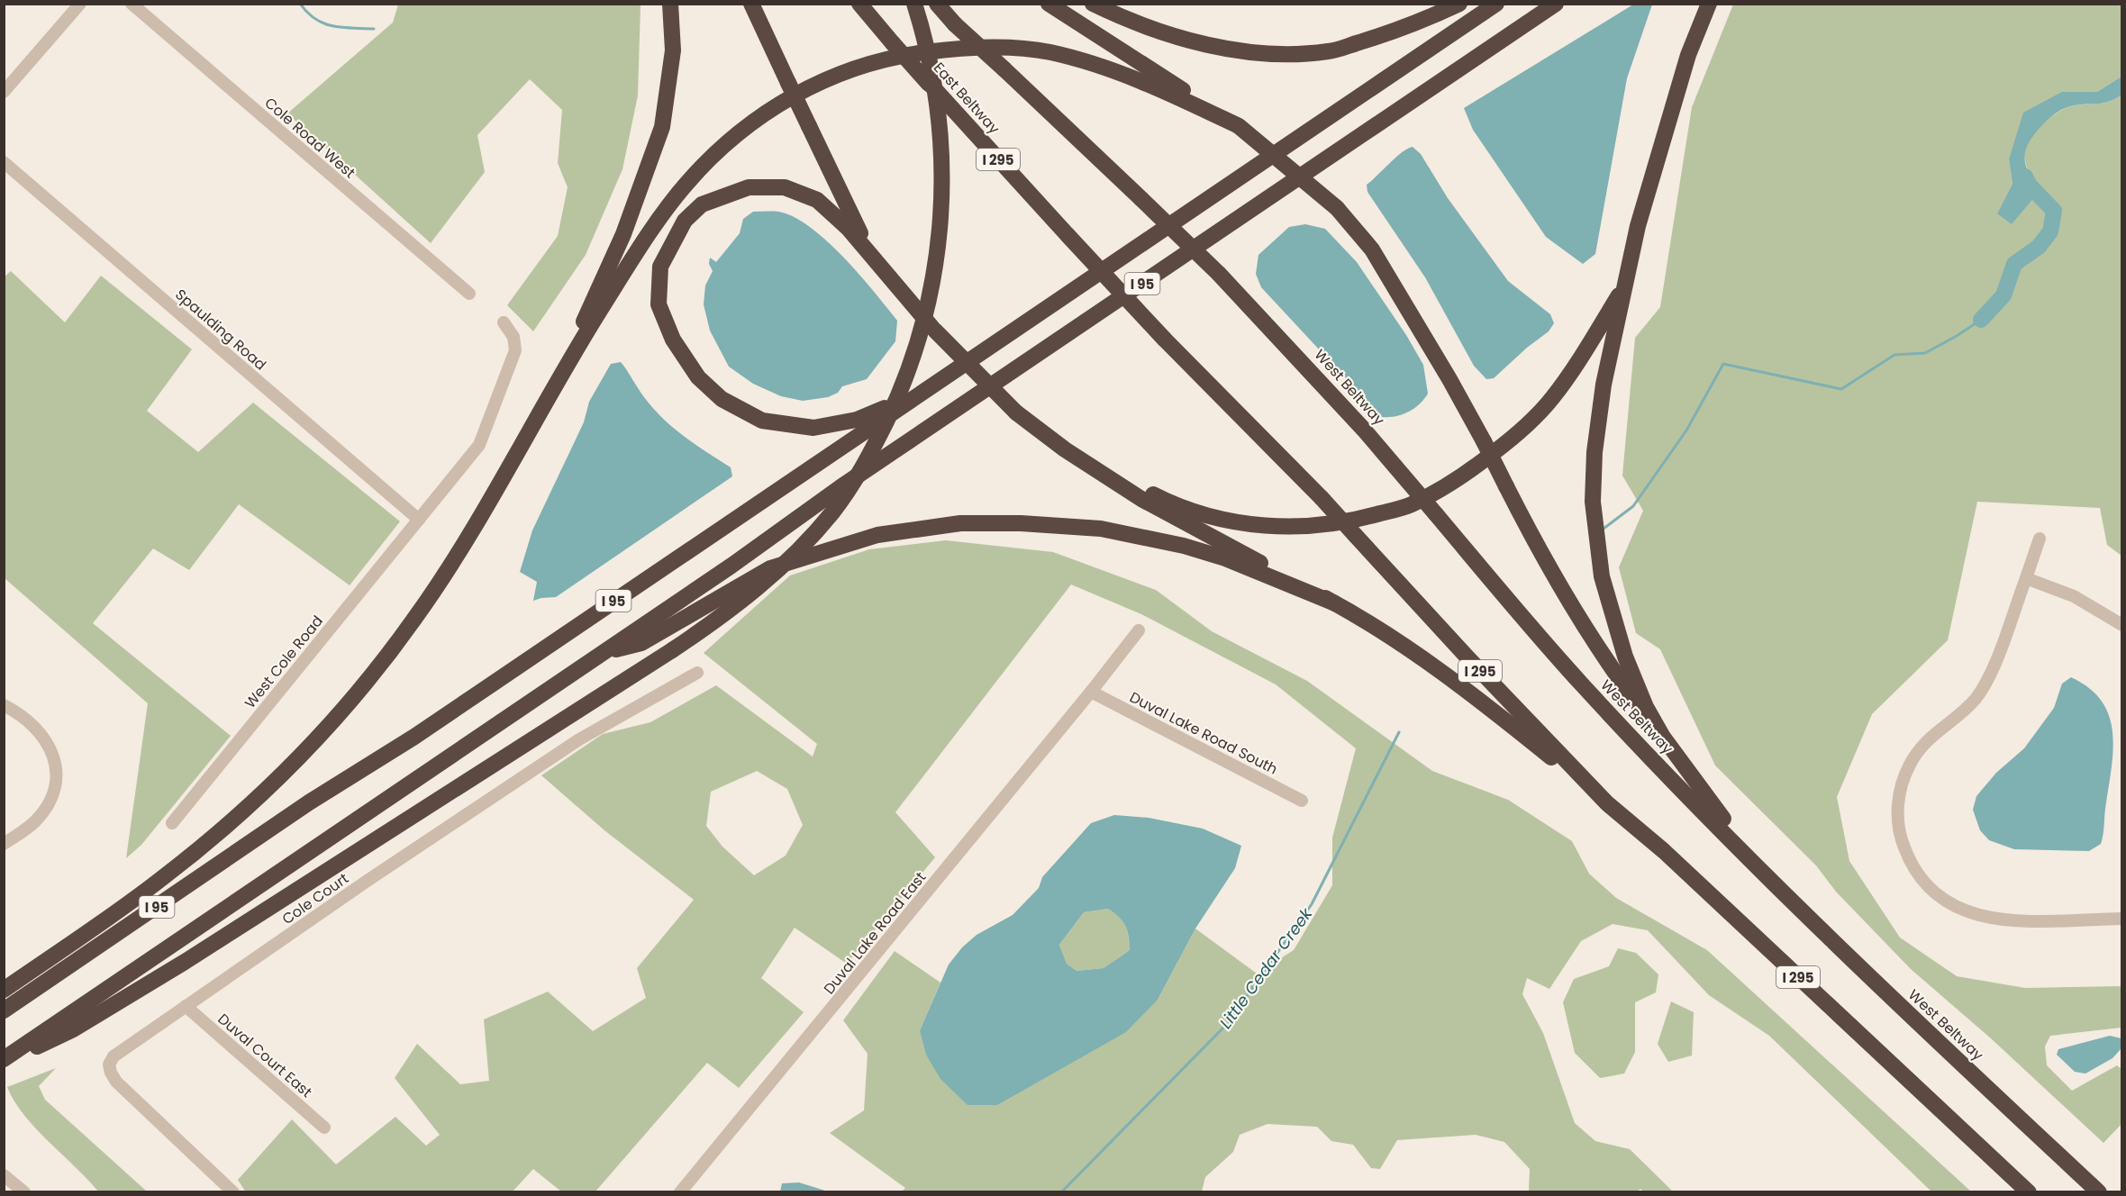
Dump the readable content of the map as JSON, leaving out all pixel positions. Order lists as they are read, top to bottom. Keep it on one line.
{"streets":{"highway":["East Beltway","I 295","I 95","West Beltway"],"street":["Cole Road West","Spaulding Road","West Cole Road","Duval Lake Road South","Cole Court","Duval Lake Road East","Duval Court East"]},"crossings":[["East Beltway","I 295"],["Spaulding Road","West Cole Road"],["Duval Lake Road South","Duval Lake Road East"],["Cole Court","Duval Court East"]],"water":["Little Cedar Creek"]}
